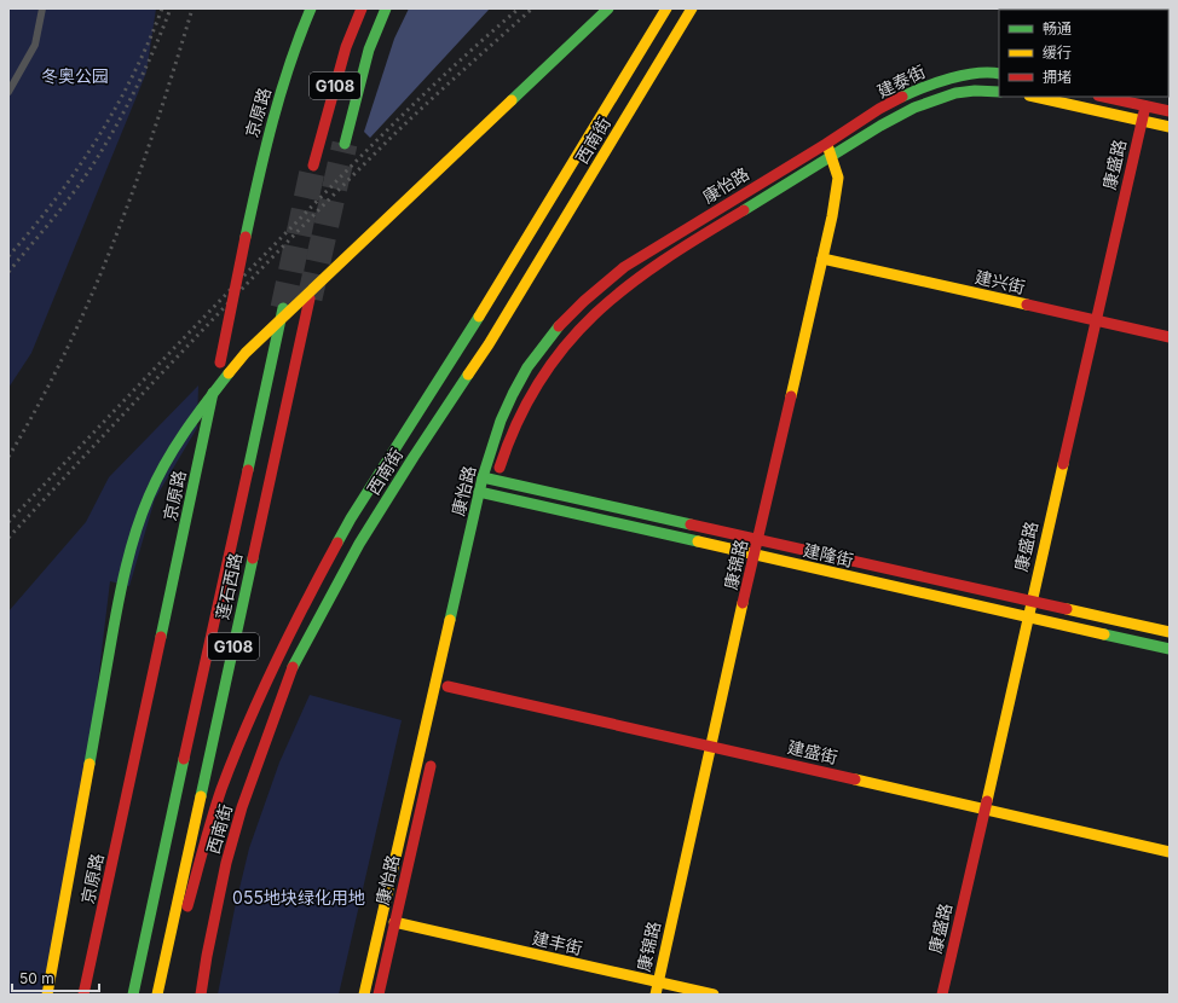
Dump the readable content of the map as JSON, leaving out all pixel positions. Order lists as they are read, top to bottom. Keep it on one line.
{"streets":{"main road":["建泰街","G108","京原路","西南街","康盛路","康怡路","建兴街","建隆街","康锦路","莲石西路","建盛街","建丰街"]},"crossings":[["建泰街","康怡路"],["建泰街","康锦路"],["康盛路","建兴街"],["康盛路","建隆街"],["康盛路","建盛街"],["康怡路","建隆街"],["康怡路","康锦路"],["康怡路","建丰街"],["建兴街","康锦路"],["建隆街","康锦路"],["康锦路","建盛街"],["康锦路","建丰街"]],"parks":["冬奥公园","055地块绿化用地"],"legend":["畅通","缓行","拥堵"],"scale_bar":"50 m"}
